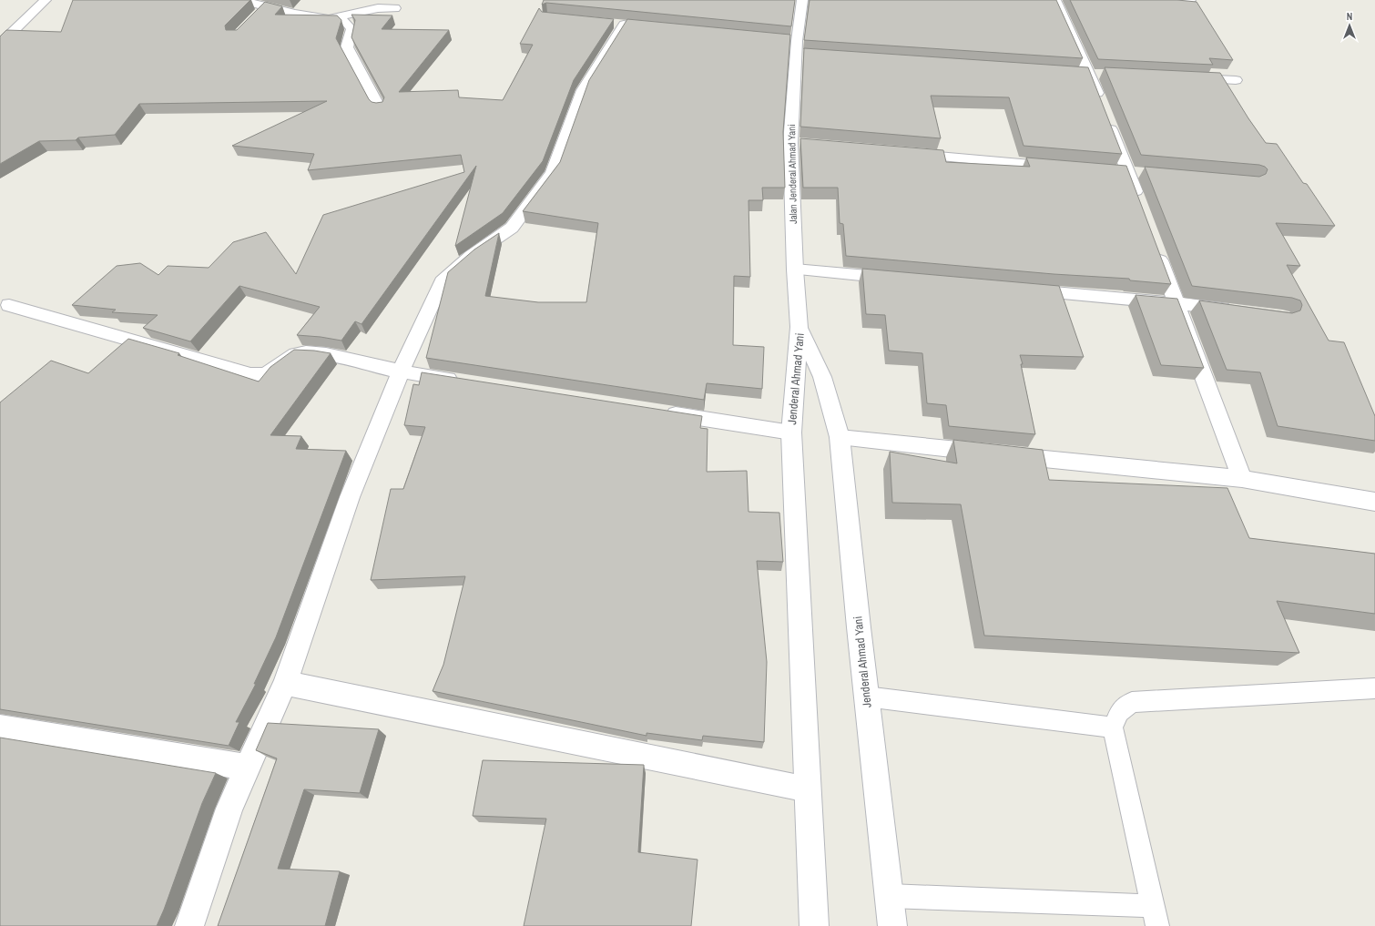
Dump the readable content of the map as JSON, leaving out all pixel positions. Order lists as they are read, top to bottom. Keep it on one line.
{"streets":{"street":["Jalan Jenderal Ahmad Yani","Jenderal Ahmad Yani"]},"crossings":[["Jalan Jenderal Ahmad Yani","Jenderal Ahmad Yani"]],"north":"top"}
